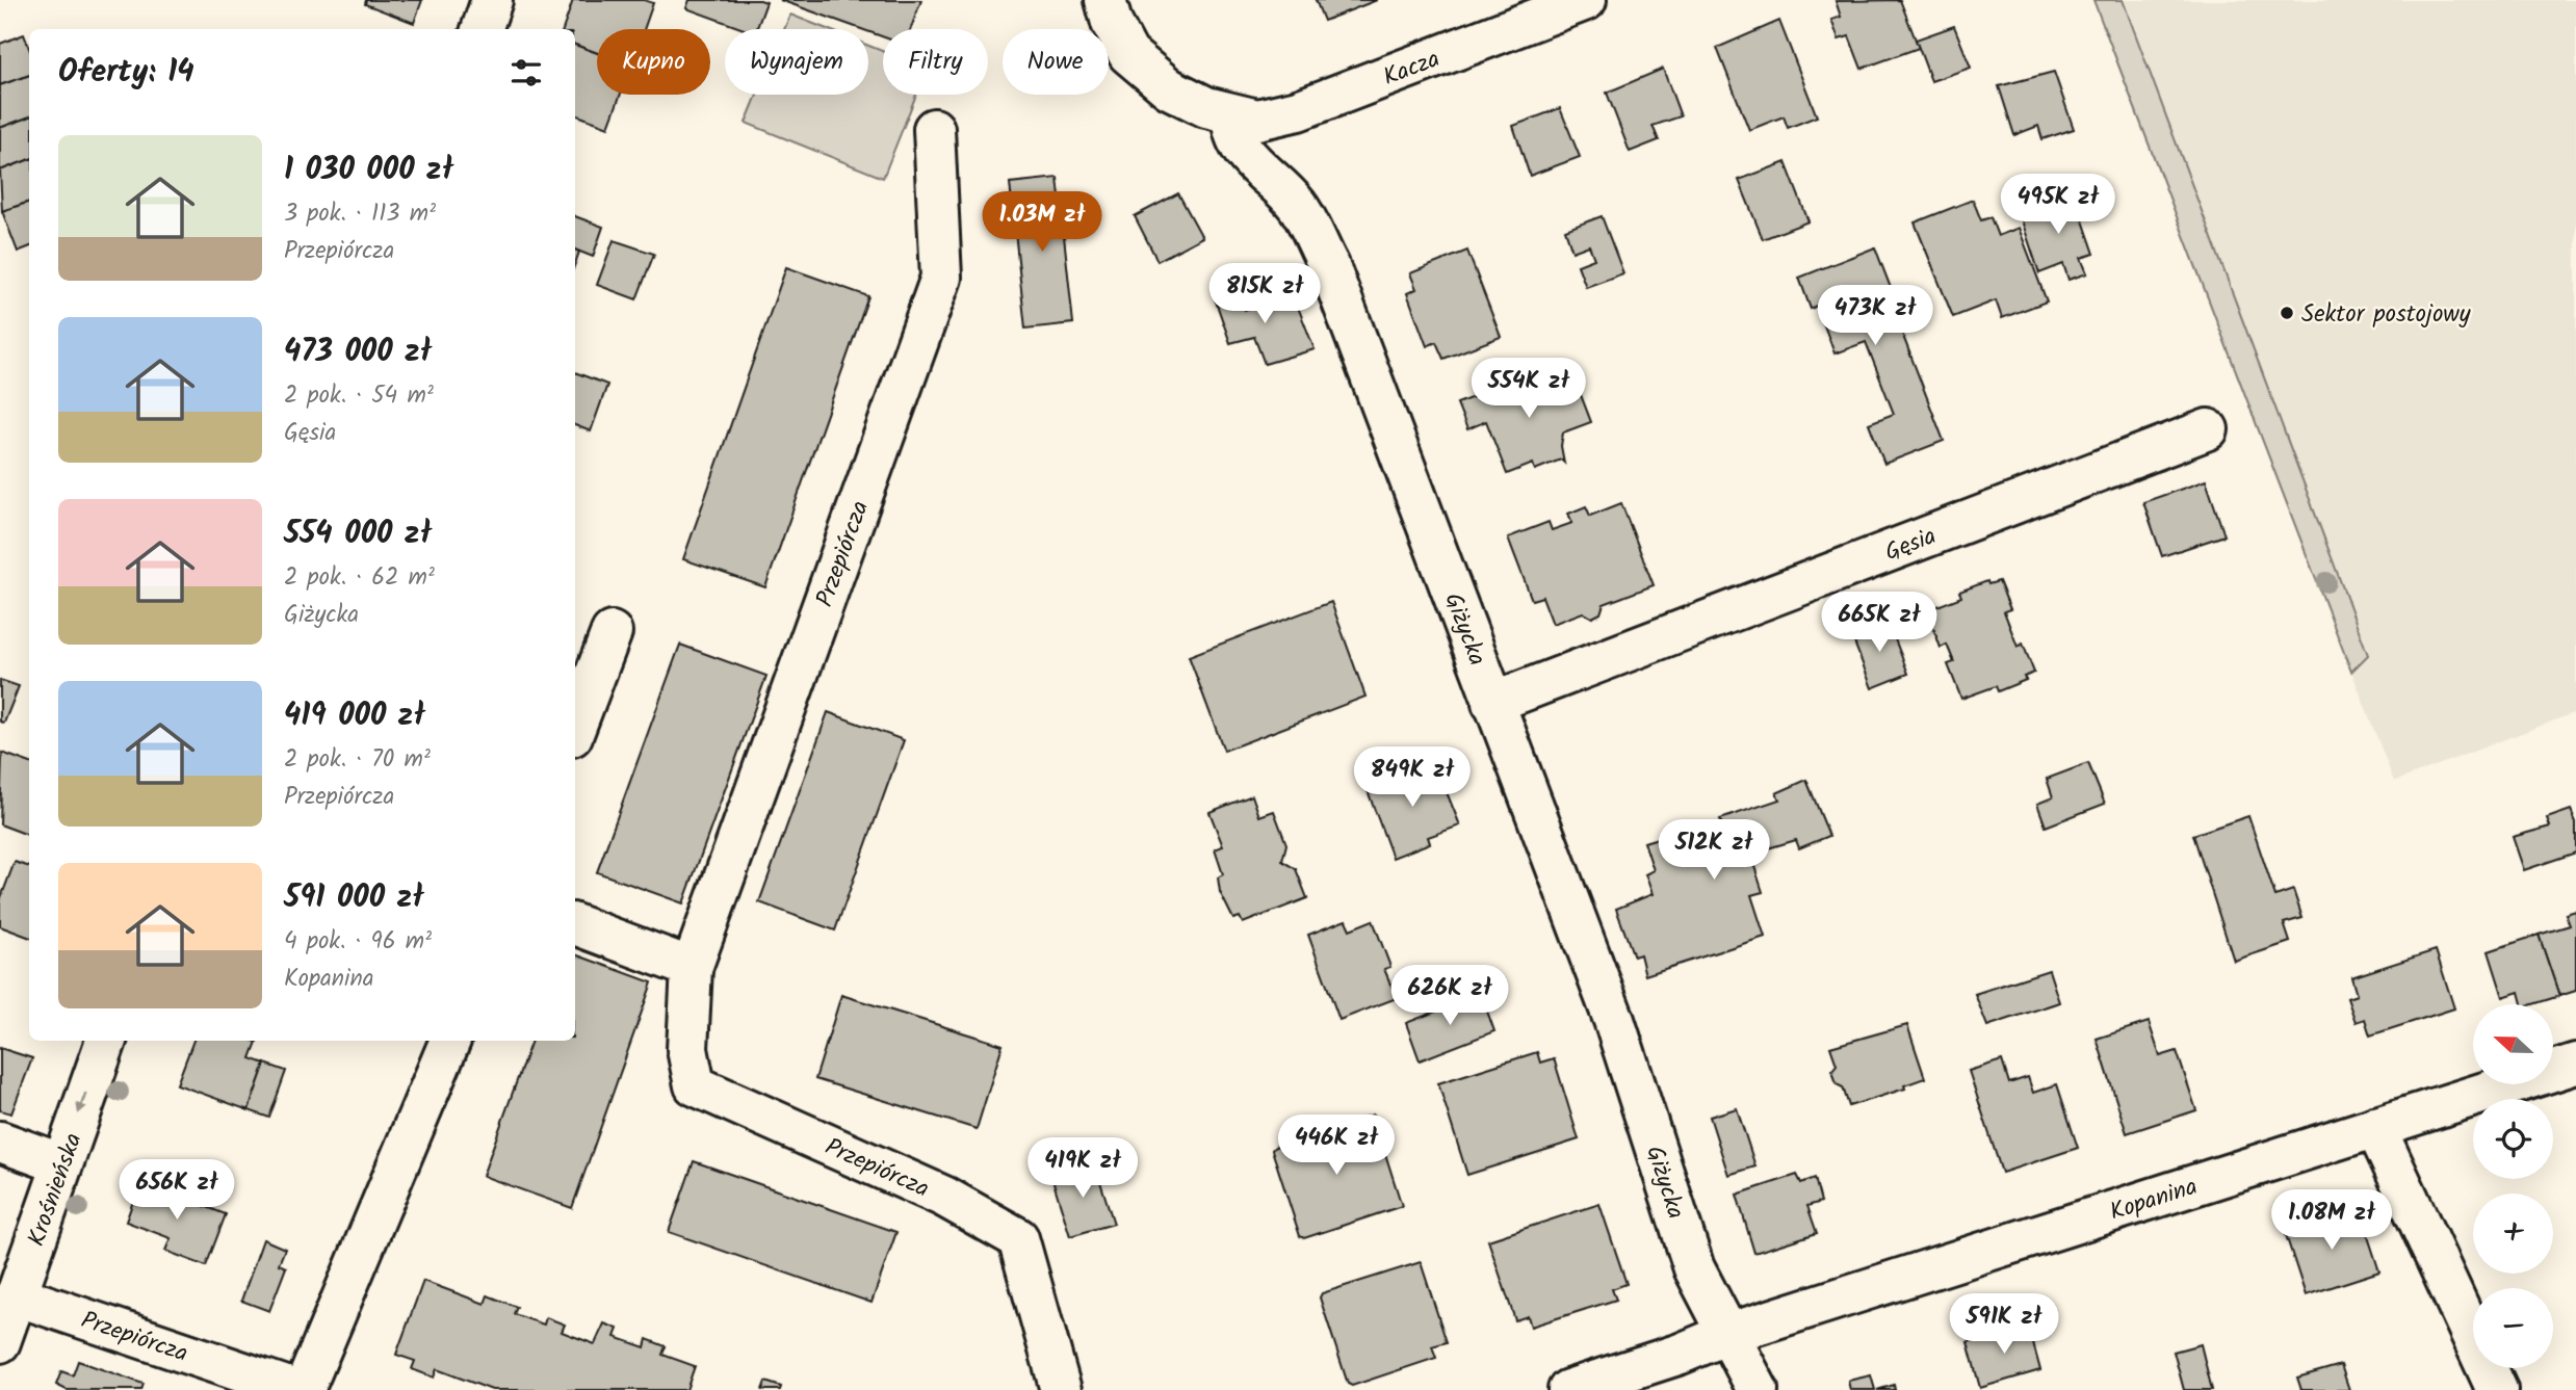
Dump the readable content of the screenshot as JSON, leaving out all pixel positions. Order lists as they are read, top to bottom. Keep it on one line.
{"streets":{"street":["Kacza","Gęsia","Przepiórcza","Giżycka","Krośnieńska","Kopanina"]},"crossings":[["Kacza","Giżycka"],["Gęsia","Giżycka"],["Przepiórcza","Krośnieńska"],["Giżycka","Kopanina"]],"places":["Sektor postojowy"],"north":"left","page":{"chip":["Kupno","Wynajem","Filtry","Nowe"],"heading":"Oferty: 14","list":[{"name":"1 030 000 zł","note":"3 pok. · 113 m² · Przepiórcza"},{"name":"473 000 zł","note":"2 pok. · 54 m² · Gęsia"},{"name":"554 000 zł","note":"2 pok. · 62 m² · Giżycka"},{"name":"419 000 zł","note":"2 pok. · 70 m² · Przepiórcza"},{"name":"591 000 zł","note":"4 pok. · 96 m² · Kopanina"}],"price":["495K zł","1.03M zł","815K zł","473K zł","554K zł","665K zł","849K zł","512K zł","626K zł","446K zł","419K zł","656K zł","1.08M zł","591K zł"],"map_buttons":["+","−"]}}
